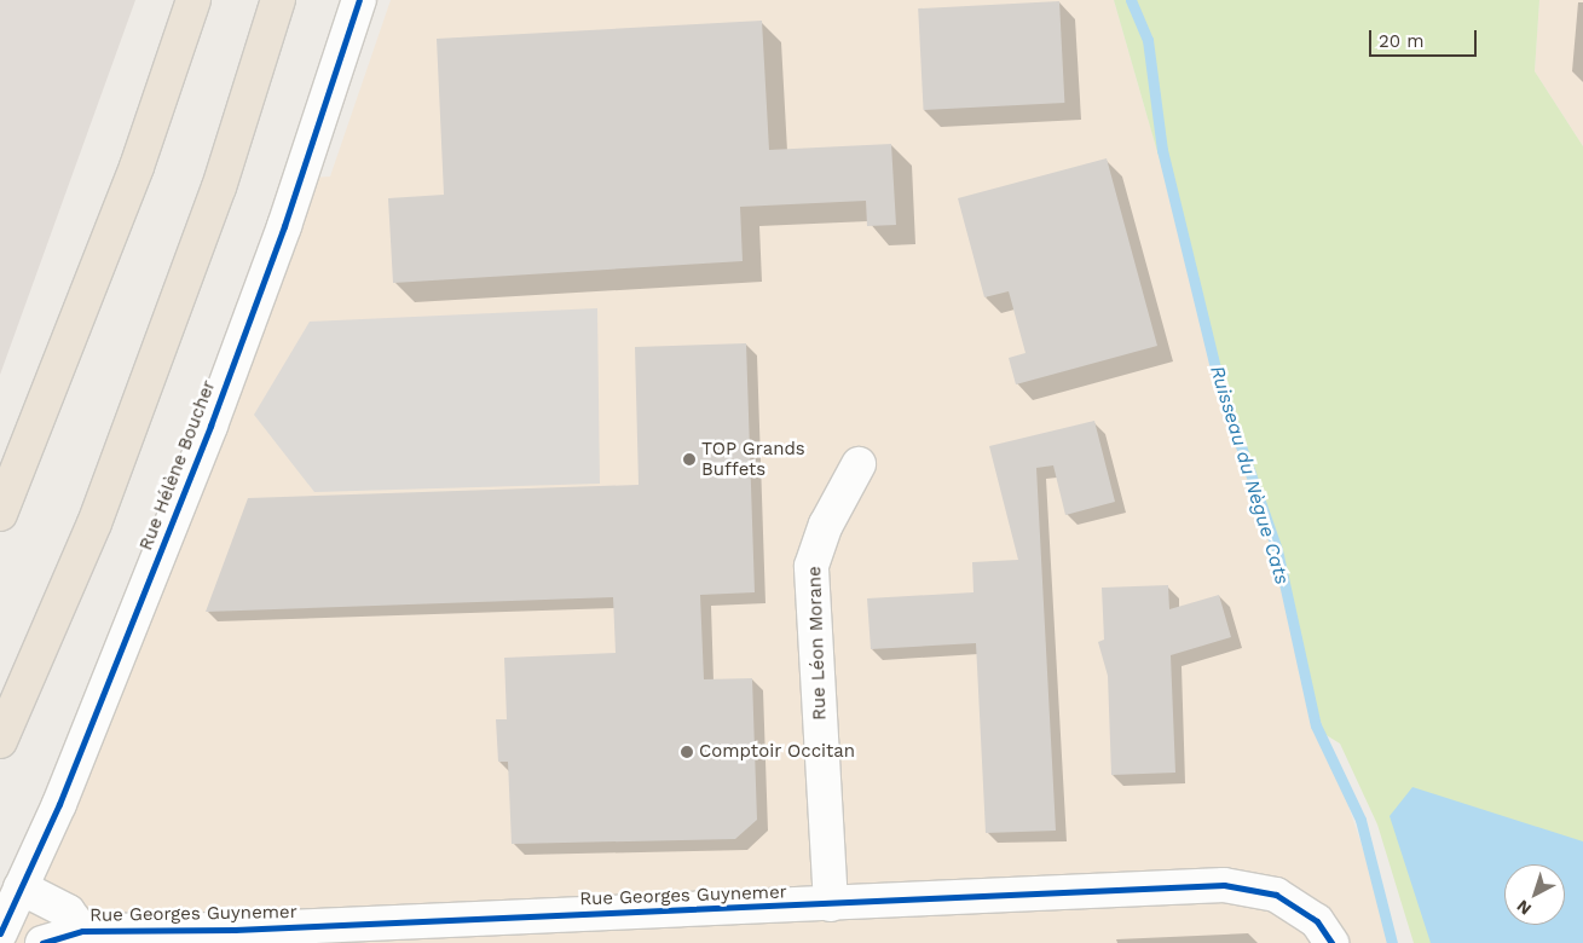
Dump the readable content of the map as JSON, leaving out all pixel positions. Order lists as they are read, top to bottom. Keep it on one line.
{"streets":{"street":["Rue Hélène Boucher","Rue Léon Morane","Rue Georges Guynemer"]},"crossings":[["Rue Hélène Boucher","Rue Georges Guynemer"],["Rue Léon Morane","Rue Georges Guynemer"]],"water":["Ruisseau du Nègue Cats"],"places":["TOP Grands Buffets","Comptoir Occitan"],"scale_bar":"20 m","north":"bottom left"}
